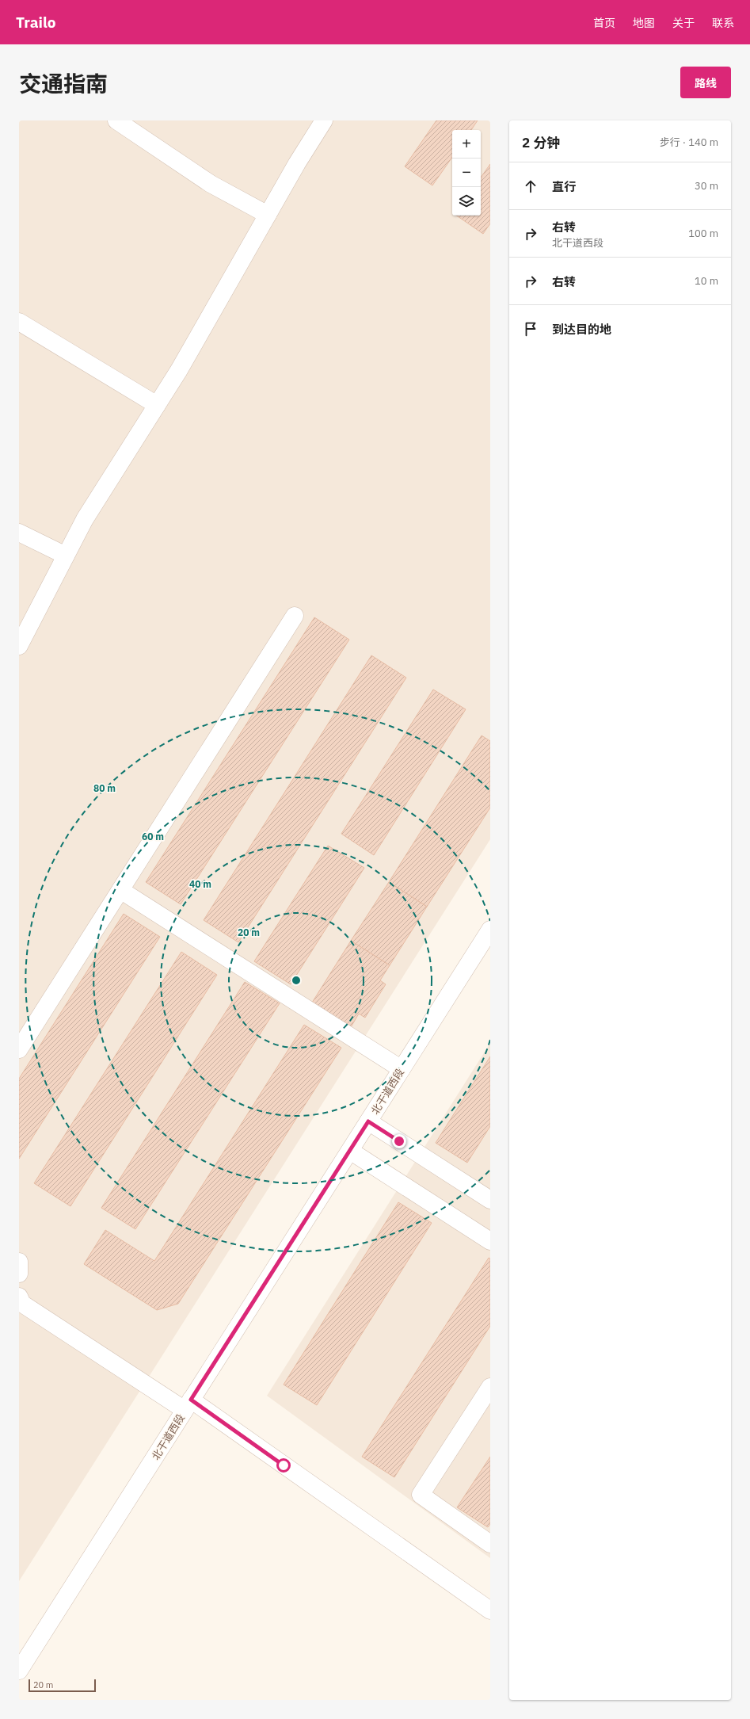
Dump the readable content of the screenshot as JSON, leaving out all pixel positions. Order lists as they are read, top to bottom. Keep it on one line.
{"streets":{"street":["北干道西段"]},"scale_bar":"20 m","page":{"header":"Trailo","nav":["首页","地图","关于","联系"],"title":"交通指南","buttons":"路线","heading":["2 分钟","步行 · 140 m"],"map_buttons":["+","−"],"list":[["直行","30 m"],["右转","北干道西段","100 m"],["右转","10 m"],"到达目的地"],"scale":"20 m"},"rings":["80 m","60 m","40 m","20 m"]}
